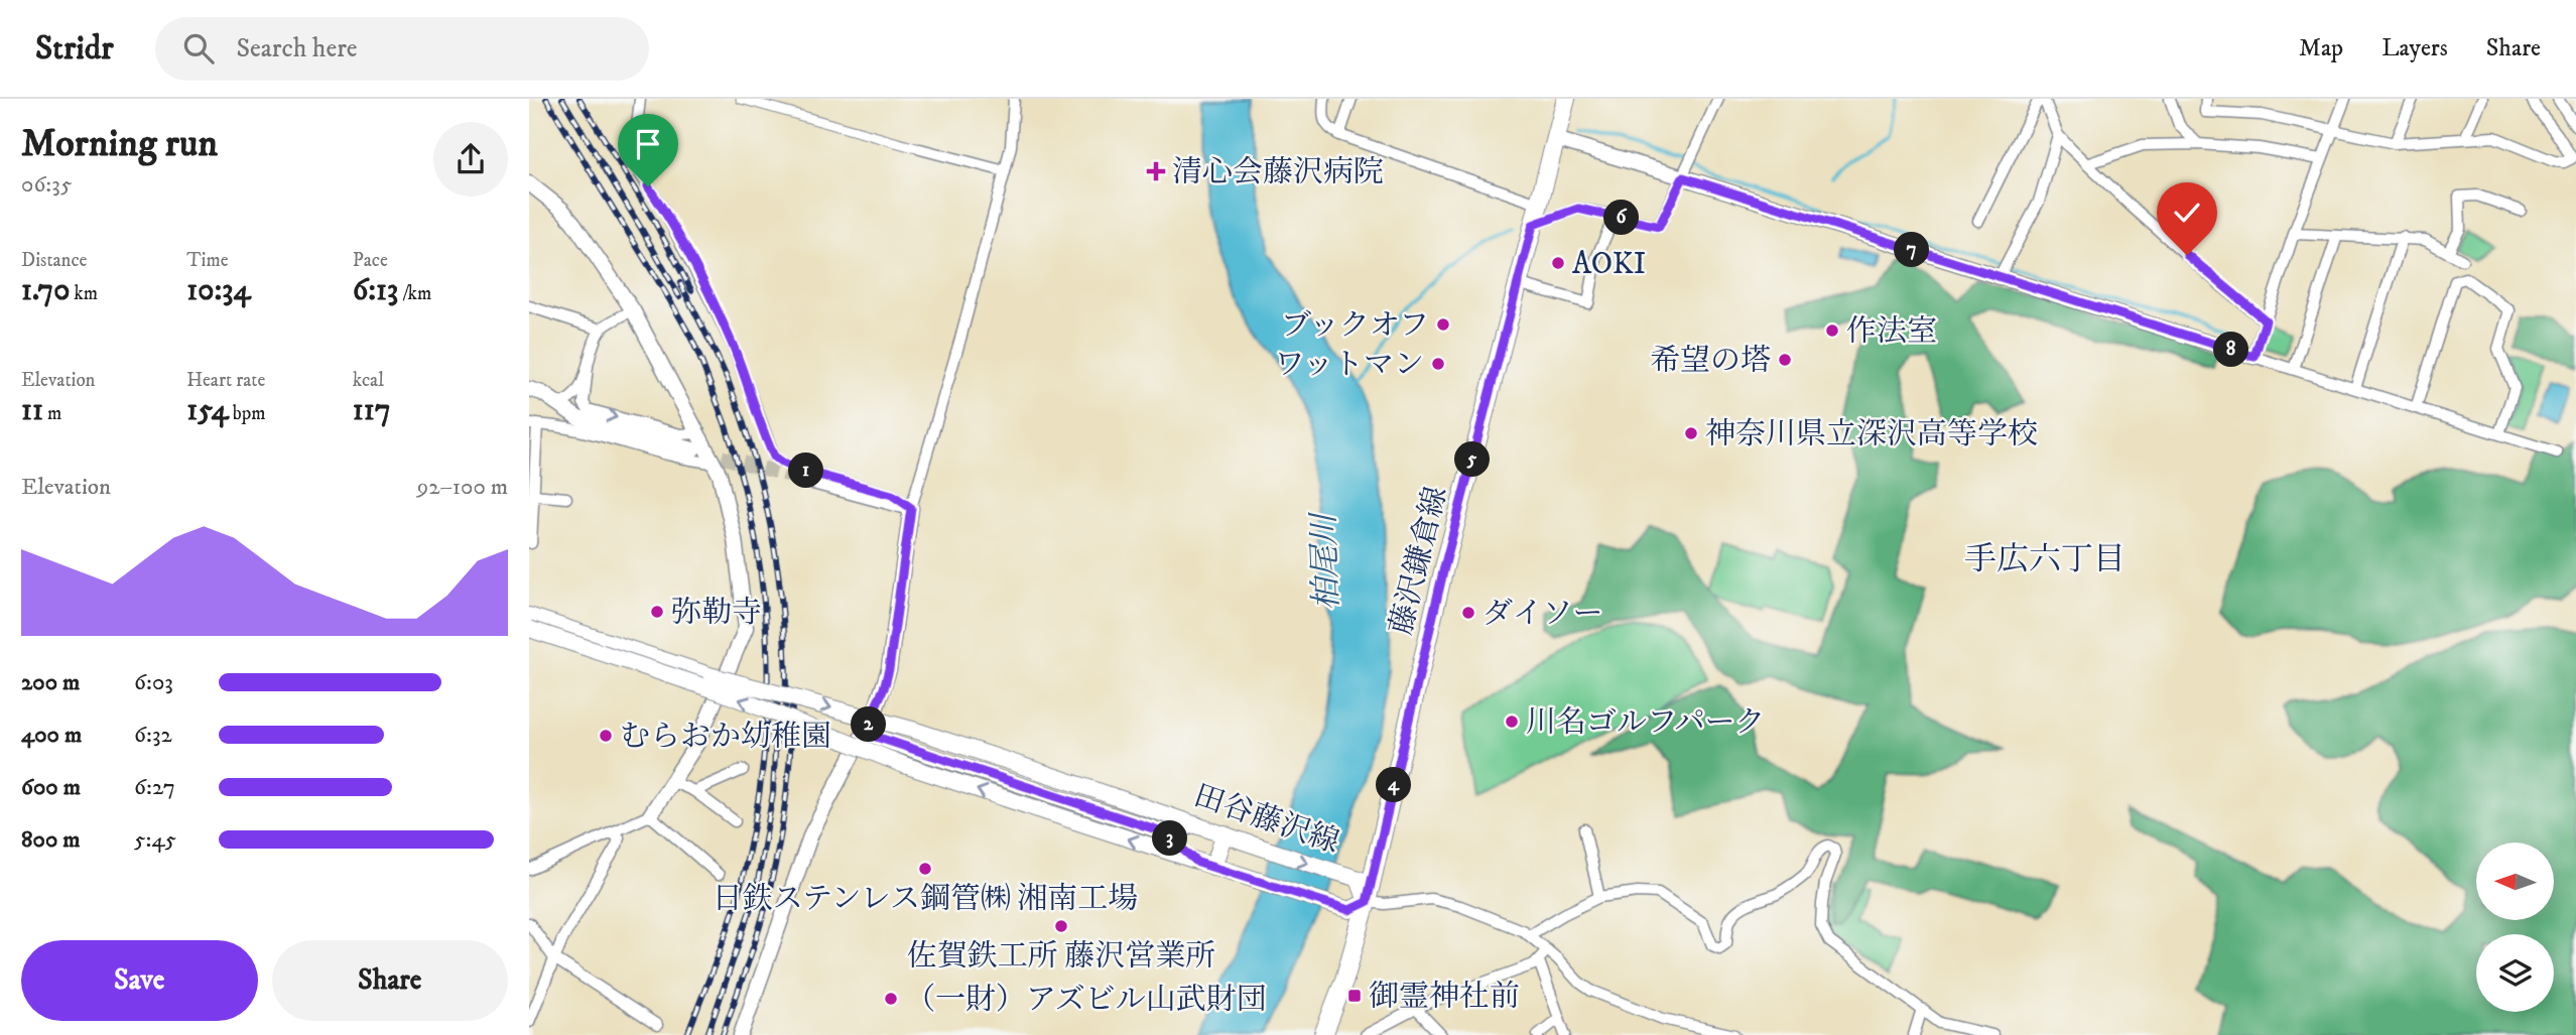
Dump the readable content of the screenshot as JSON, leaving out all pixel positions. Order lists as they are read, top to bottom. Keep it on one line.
{"streets":{"main road":["藤沢鎌倉線","田谷藤沢線"]},"crossings":[["藤沢鎌倉線","田谷藤沢線"]],"districts":["手広六丁目"],"water":["柏尾川"],"places":{"health":["清心会藤沢病院"],"other":["AOKI","ブックオフ","作法室","希望の塔","ワットマン","神奈川県立深沢高等学校","弥勒寺","ダイソー","川名ゴルフパーク","むらおか幼稚園","日鉄ステンレス鋼管㈱ 湘南工場","佐賀鉄工所 藤沢営業所","（一財）アズビル山武財団"],"transit":["御霊神社前"]},"north":"left","page":{"header":"Stridr","search":"Search here","nav":["Map","Layers","Share"],"heading":["Morning run","06:35"],"pins":["6","7","8","5","1","2","4","3"],"stats":[["Distance","1.70 km"],["Time","10:34"],["Pace","6:13 /km"],["Elevation","11 m"],["Heart rate","154 bpm"],["kcal","117"]],"chart":["Elevation","92–100 m"],"list":[{"name":"200 m","note":"6:03"},{"name":"400 m","note":"6:32"},{"name":"600 m","note":"6:27"},{"name":"800 m","note":"5:45"}],"buttons":["Save","Share"]}}
